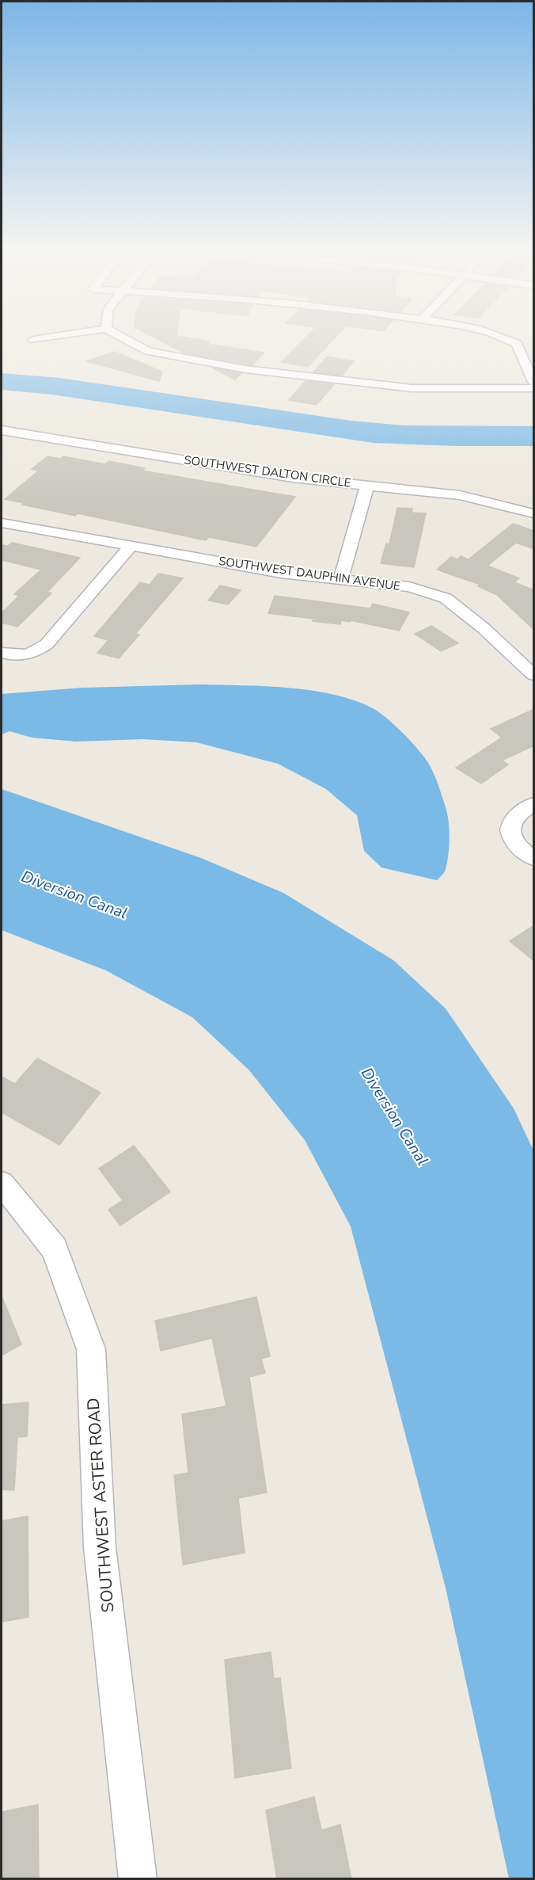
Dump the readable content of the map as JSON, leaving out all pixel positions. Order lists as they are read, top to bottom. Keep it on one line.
{"streets":{"street":["SOUTHWEST DALTON CIRCLE","SOUTHWEST DAUPHIN AVENUE","SOUTHWEST ASTER ROAD"]},"water":["Diversion Canal"]}
